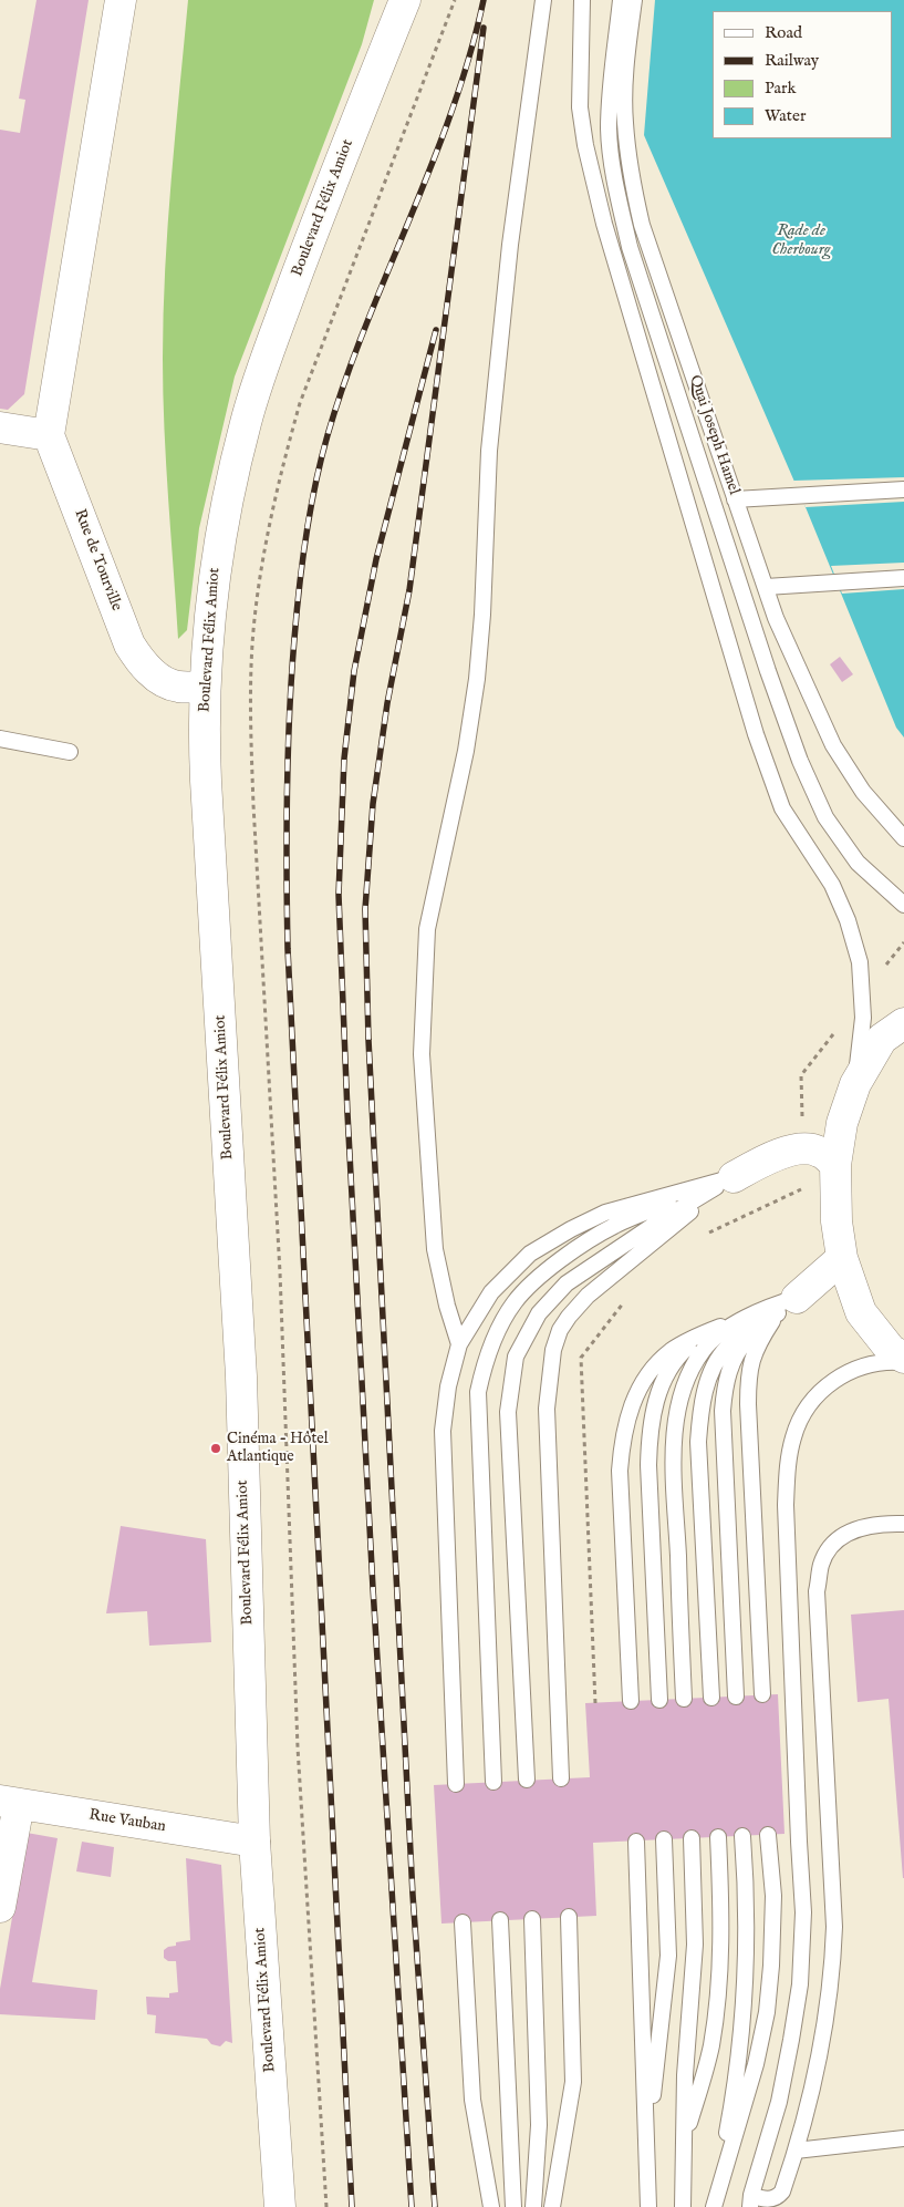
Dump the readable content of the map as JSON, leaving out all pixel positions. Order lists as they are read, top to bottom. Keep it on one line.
{"streets":{"main road":["Boulevard Félix Amiot","Rue de Tourville","Rue Vauban"],"lane":["Quai Joseph Hamel"]},"crossings":[["Boulevard Félix Amiot","Rue de Tourville"],["Boulevard Félix Amiot","Rue Vauban"]],"water":["Rade de Cherbourg"],"places":["Cinéma - Hôtel Atlantique"],"legend":["Road","Railway","Park","Water"]}
